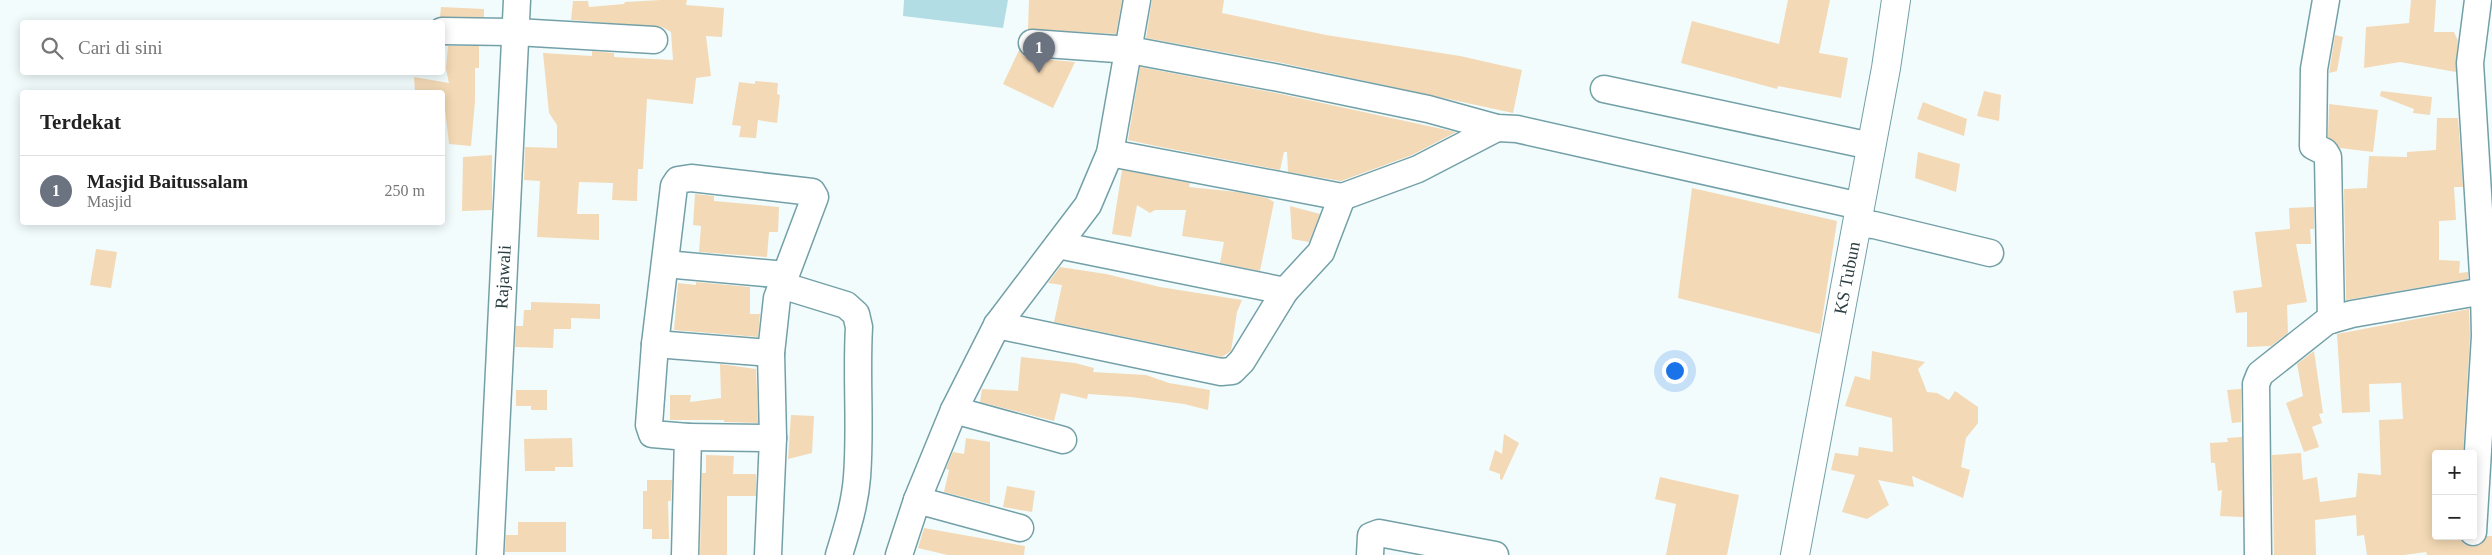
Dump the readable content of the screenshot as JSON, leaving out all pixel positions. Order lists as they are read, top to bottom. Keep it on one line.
{"streets":{"main road":["KS Tubun"],"street":["Rajawali"]},"page":{"search":"Cari di sini","pins":"1","heading":"Terdekat","list":[{"mark":"1","name":"Masjid Baitussalam","note":"Masjid","value":"250 m"}],"map_buttons":["+","−"]}}
